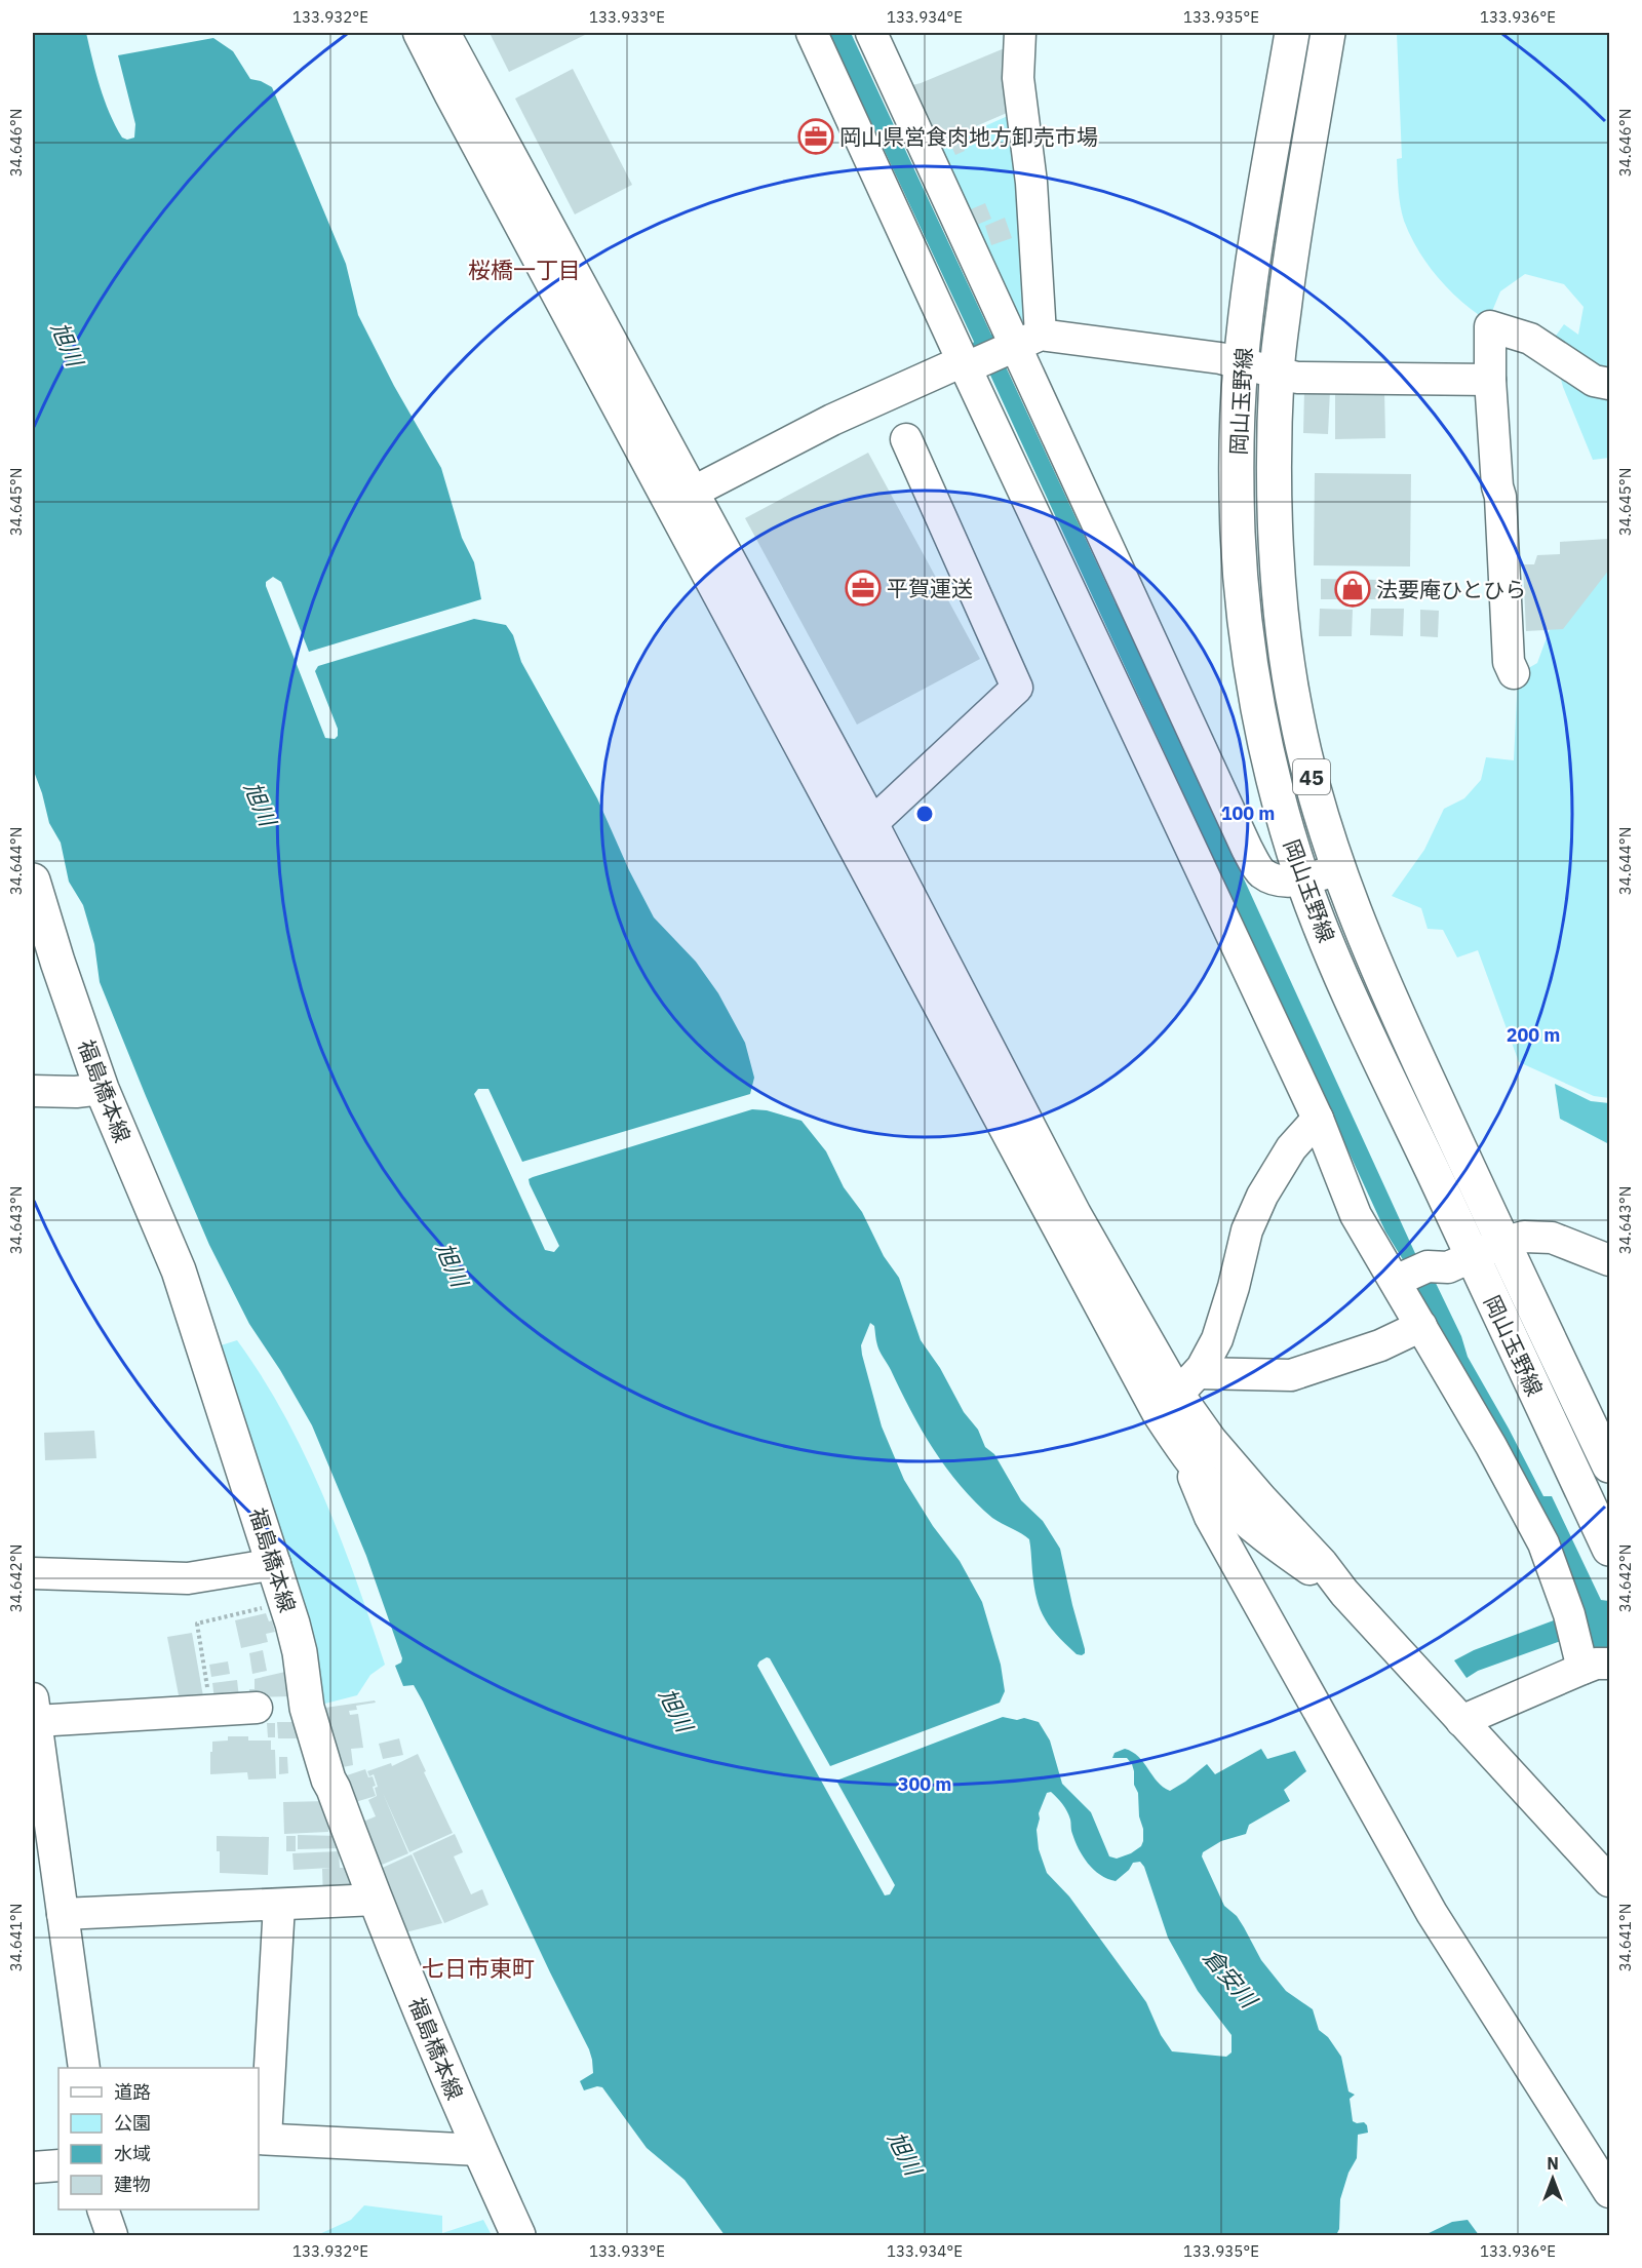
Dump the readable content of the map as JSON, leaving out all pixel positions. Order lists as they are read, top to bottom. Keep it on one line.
{"streets":{"main road":["岡山玉野線","45","福島橋本線"]},"districts":["桜橋一丁目","七日市東町"],"water":["旭川","倉安川"],"places":{"office":["岡山県営食肉地方卸売市場","平賀運送"],"shop":["法要庵ひとひら"]},"legend":["道路","公園","水域","建物"],"north":"top","coordinates":["133.932°E","133.933°E","133.934°E","133.935°E","133.936°E","34.646°N","34.645°N","34.644°N","34.643°N","34.642°N","34.641°N"],"rings":["100 m","200 m","300 m"]}
